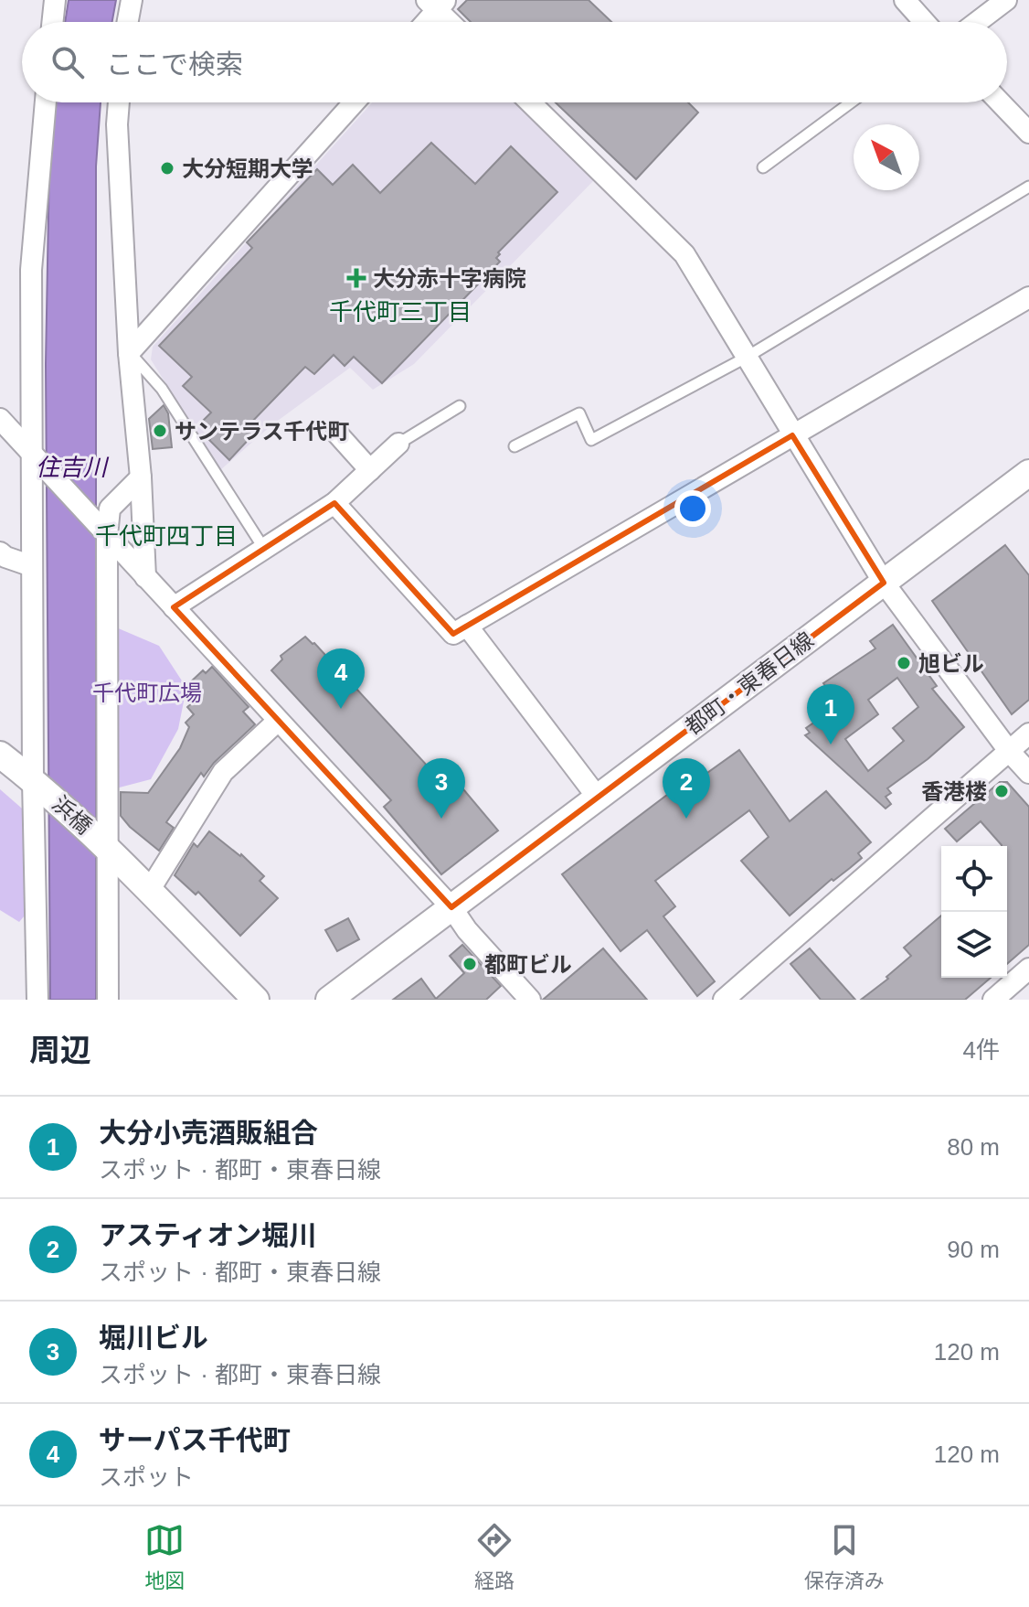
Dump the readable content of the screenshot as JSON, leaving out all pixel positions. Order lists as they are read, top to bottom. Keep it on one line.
{"streets":{"street":["都町・東春日線","浜橋"]},"districts":["千代町三丁目","千代町四丁目"],"water":["住吉川"],"parks":["千代町広場"],"places":{"other":["大分短期大学","サンテラス千代町","旭ビル","香港楼","都町ビル"],"health":["大分赤十字病院"]},"north":"top left","page":{"search":"ここで検索","pins":["4","1","2","3"],"heading":["周辺","4件"],"list":[{"mark":"1","name":"大分小売酒販組合","note":"スポット · 都町・東春日線","value":"80 m"},{"mark":"2","name":"アスティオン堀川","note":"スポット · 都町・東春日線","value":"90 m"},{"mark":"3","name":"堀川ビル","note":"スポット · 都町・東春日線","value":"120 m"},{"mark":"4","name":"サーパス千代町","note":"スポット","value":"120 m"}],"nav":["地図","経路","保存済み"]}}
